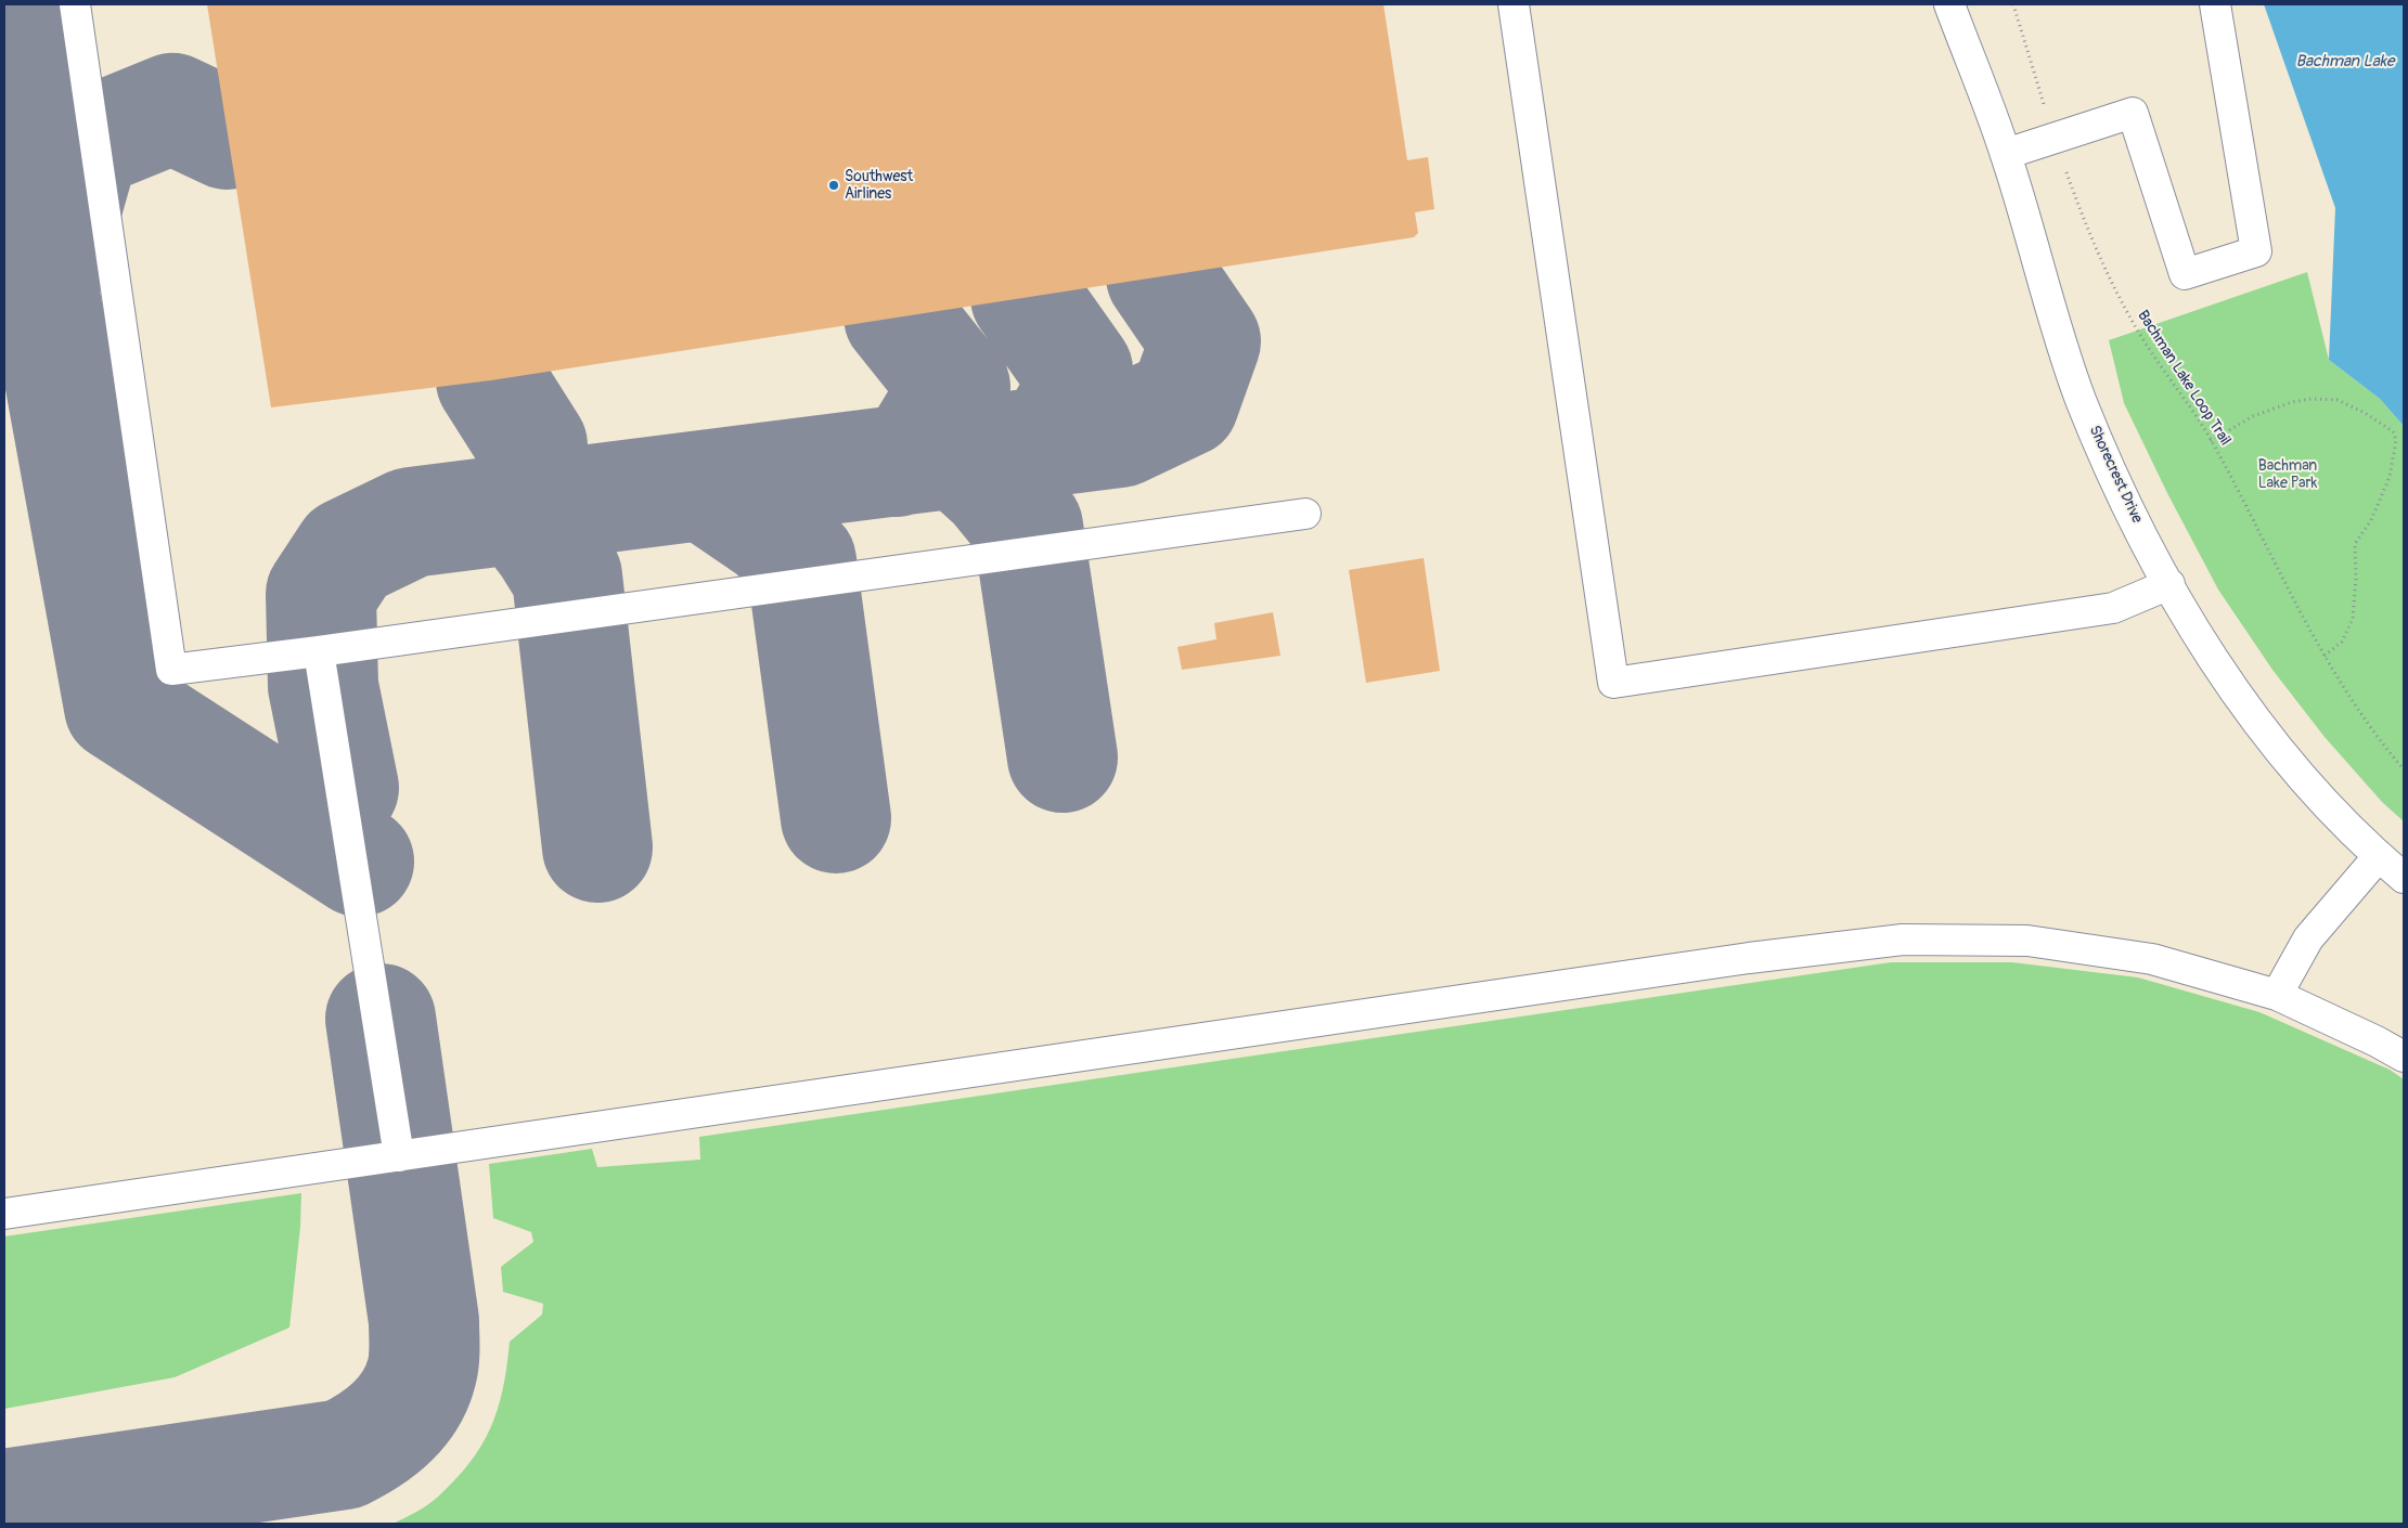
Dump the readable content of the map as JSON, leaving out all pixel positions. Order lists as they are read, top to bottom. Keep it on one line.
{"streets":{"street":["Shorecrest Drive"],"path":["Bachman Lake Loop Trail"]},"water":["Bachman Lake"],"parks":["Bachman Lake Park"],"places":["Southwest Airlines"]}
